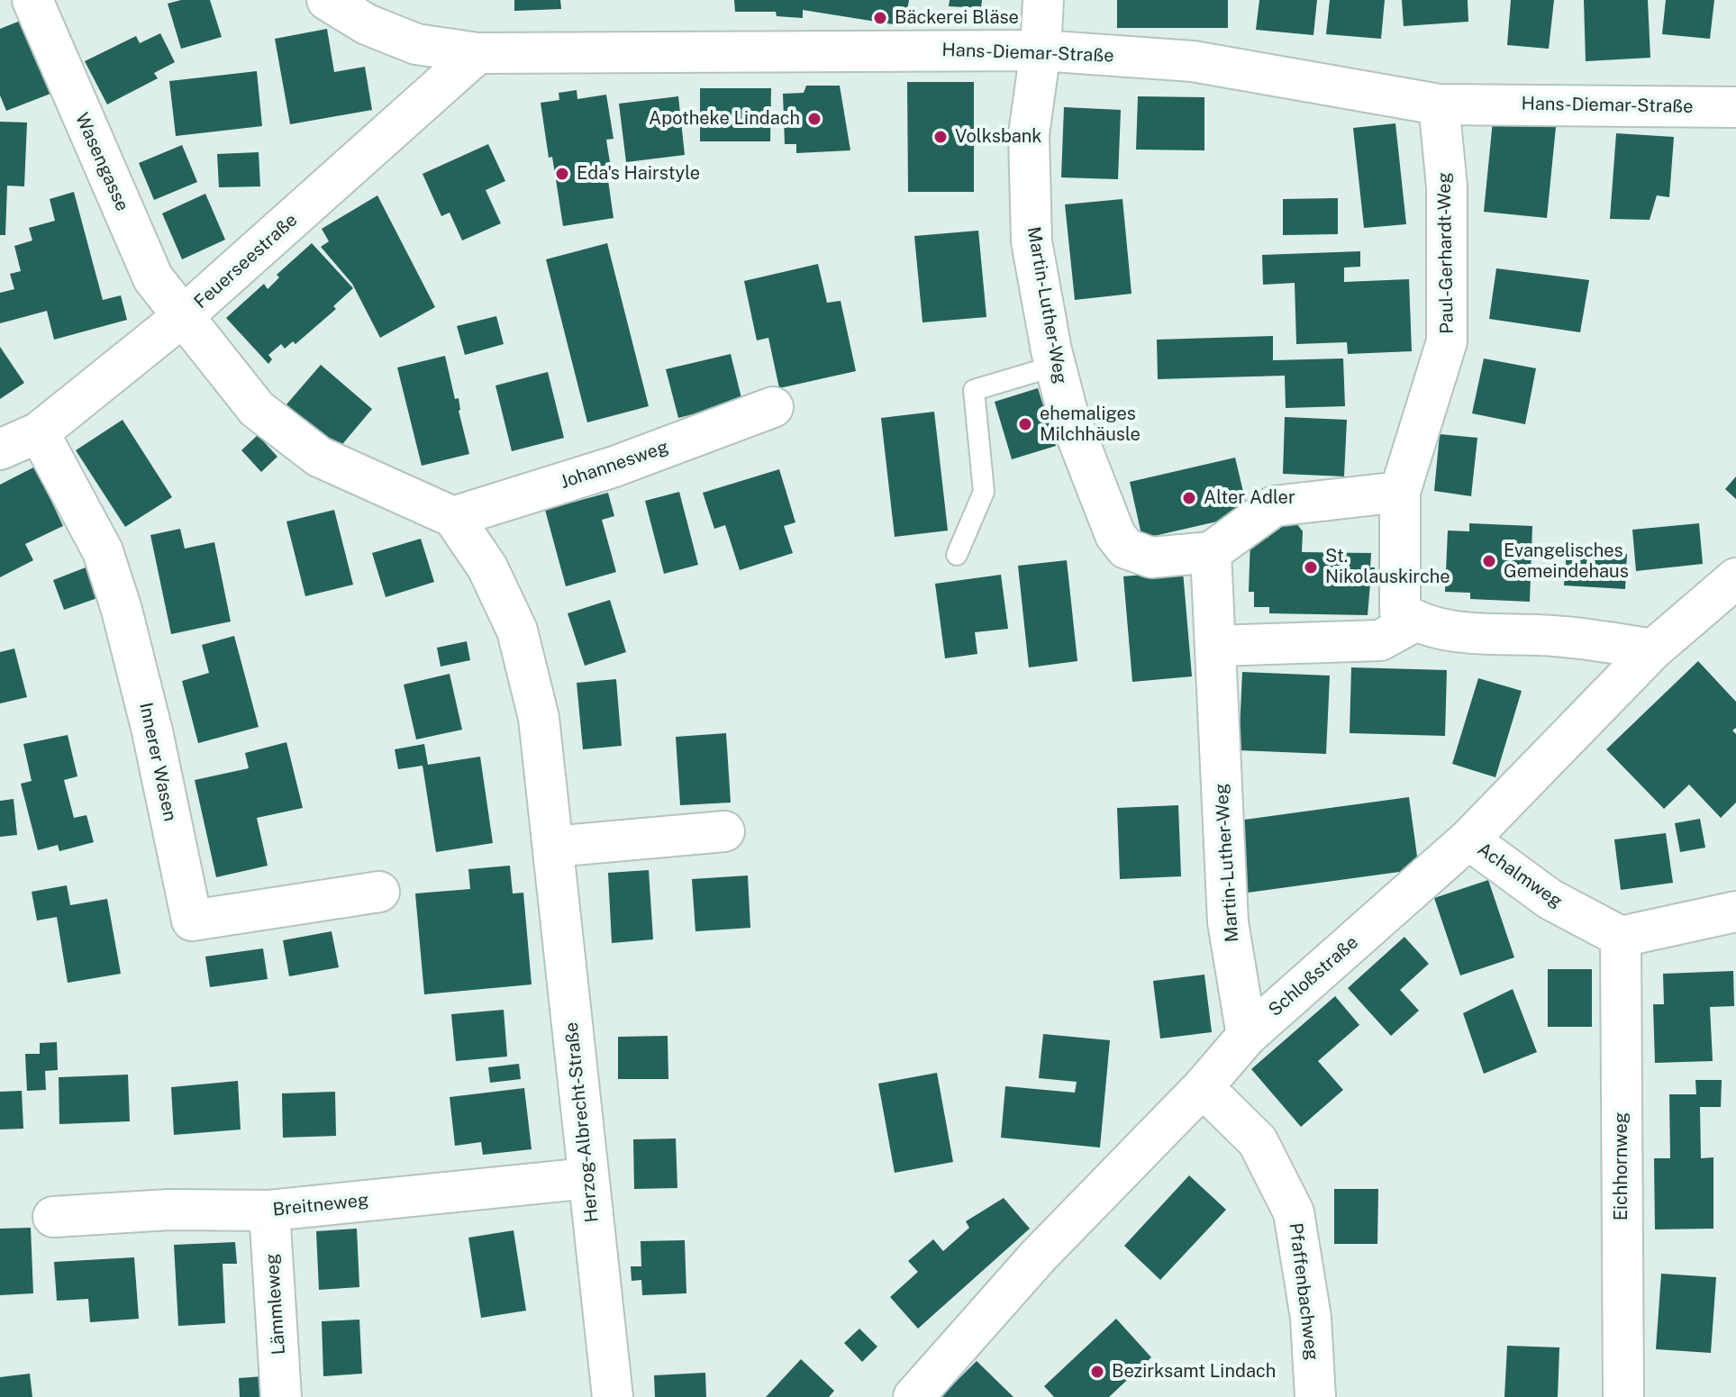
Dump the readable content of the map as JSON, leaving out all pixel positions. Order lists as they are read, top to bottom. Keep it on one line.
{"streets":{"street":["Hans-Diemar-Straße","Wasengasse","Paul-Gerhardt-Weg","Feuerseestraße","Martin-Luther-Weg","Johannesweg","Innerer Wasen","Achalmweg","Schloßstraße","Herzog-Albrecht-Straße","Eichhornweg","Breitneweg","Pfaffenbachweg","Lämmleweg"]},"crossings":[["Hans-Diemar-Straße","Paul-Gerhardt-Weg"],["Hans-Diemar-Straße","Feuerseestraße"],["Hans-Diemar-Straße","Martin-Luther-Weg"],["Wasengasse","Feuerseestraße"],["Feuerseestraße","Innerer Wasen"],["Martin-Luther-Weg","Schloßstraße"],["Johannesweg","Herzog-Albrecht-Straße"],["Achalmweg","Schloßstraße"],["Achalmweg","Eichhornweg"],["Schloßstraße","Pfaffenbachweg"],["Herzog-Albrecht-Straße","Breitneweg"],["Breitneweg","Lämmleweg"]],"places":["Bäckerei Bläse","Apotheke Lindach","Volksbank","Eda's Hairstyle","ehemaliges Milchhäusle","Alter Adler","Evangelisches Gemeindehaus","St. Nikolauskirche","Bezirksamt Lindach"]}
